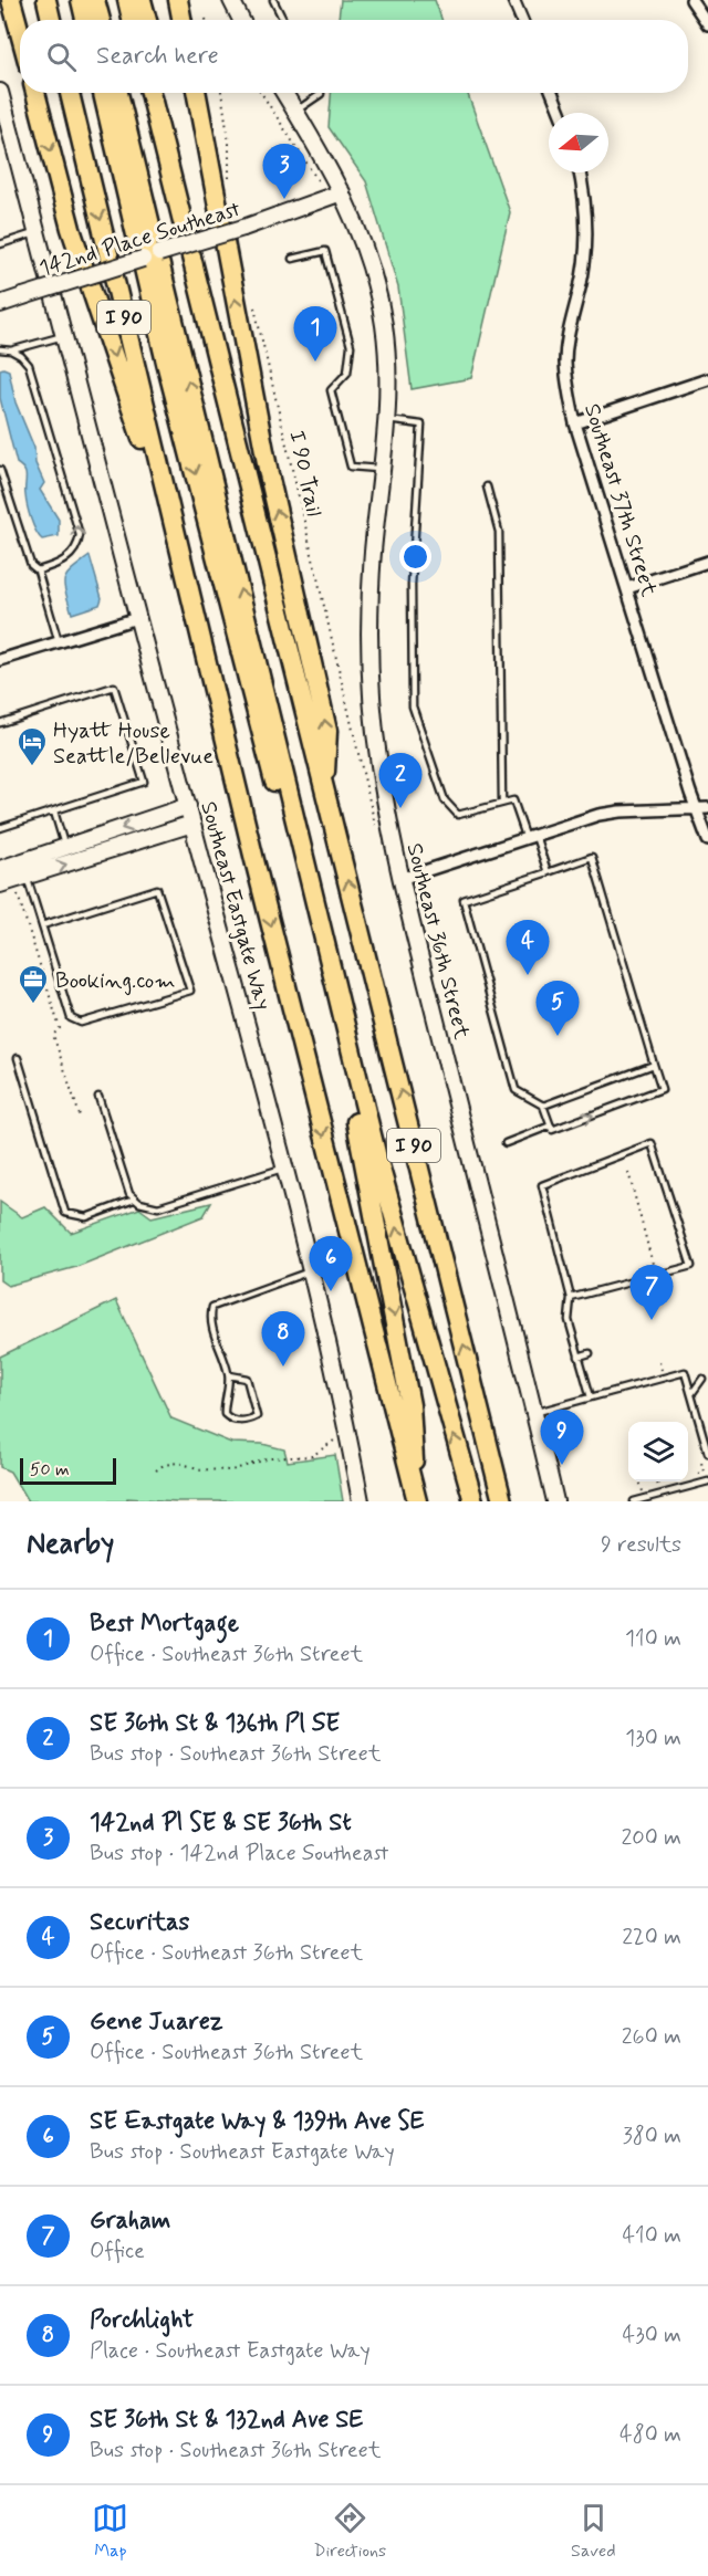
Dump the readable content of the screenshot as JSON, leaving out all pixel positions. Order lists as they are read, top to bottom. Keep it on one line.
{"streets":{"highway":["I 90"],"main road":["142nd Place Southeast","Southeast Eastgate Way","Southeast 36th Street"],"street":["Southeast 37th Street"],"path":["I 90 Trail"]},"crossings":[["142nd Place Southeast","Southeast 36th Street"]],"places":{"hotel":["Hyatt House Seattle/Bellevue"],"office":["Booking.com"]},"scale_bar":"50 m","north":"left","page":{"search":"Search here","pins":["3","1","2","4","5","6","7","8","9"],"scale":"50 m","heading":["Nearby","9 results"],"list":[{"mark":"1","name":"Best Mortgage","note":"Office · Southeast 36th Street","value":"110 m"},{"mark":"2","name":"SE 36th St & 136th Pl SE","note":"Bus stop · Southeast 36th Street","value":"130 m"},{"mark":"3","name":"142nd Pl SE & SE 36th St","note":"Bus stop · 142nd Place Southeast","value":"200 m"},{"mark":"4","name":"Securitas","note":"Office · Southeast 36th Street","value":"220 m"},{"mark":"5","name":"Gene Juarez","note":"Office · Southeast 36th Street","value":"260 m"},{"mark":"6","name":"SE Eastgate Way & 139th Ave SE","note":"Bus stop · Southeast Eastgate Way","value":"380 m"},{"mark":"7","name":"Graham","note":"Office","value":"410 m"},{"mark":"8","name":"Porchlight","note":"Place · Southeast Eastgate Way","value":"430 m"},{"mark":"9","name":"SE 36th St & 132nd Ave SE","note":"Bus stop · Southeast 36th Street","value":"480 m"}],"nav":["Map","Directions","Saved"]}}
